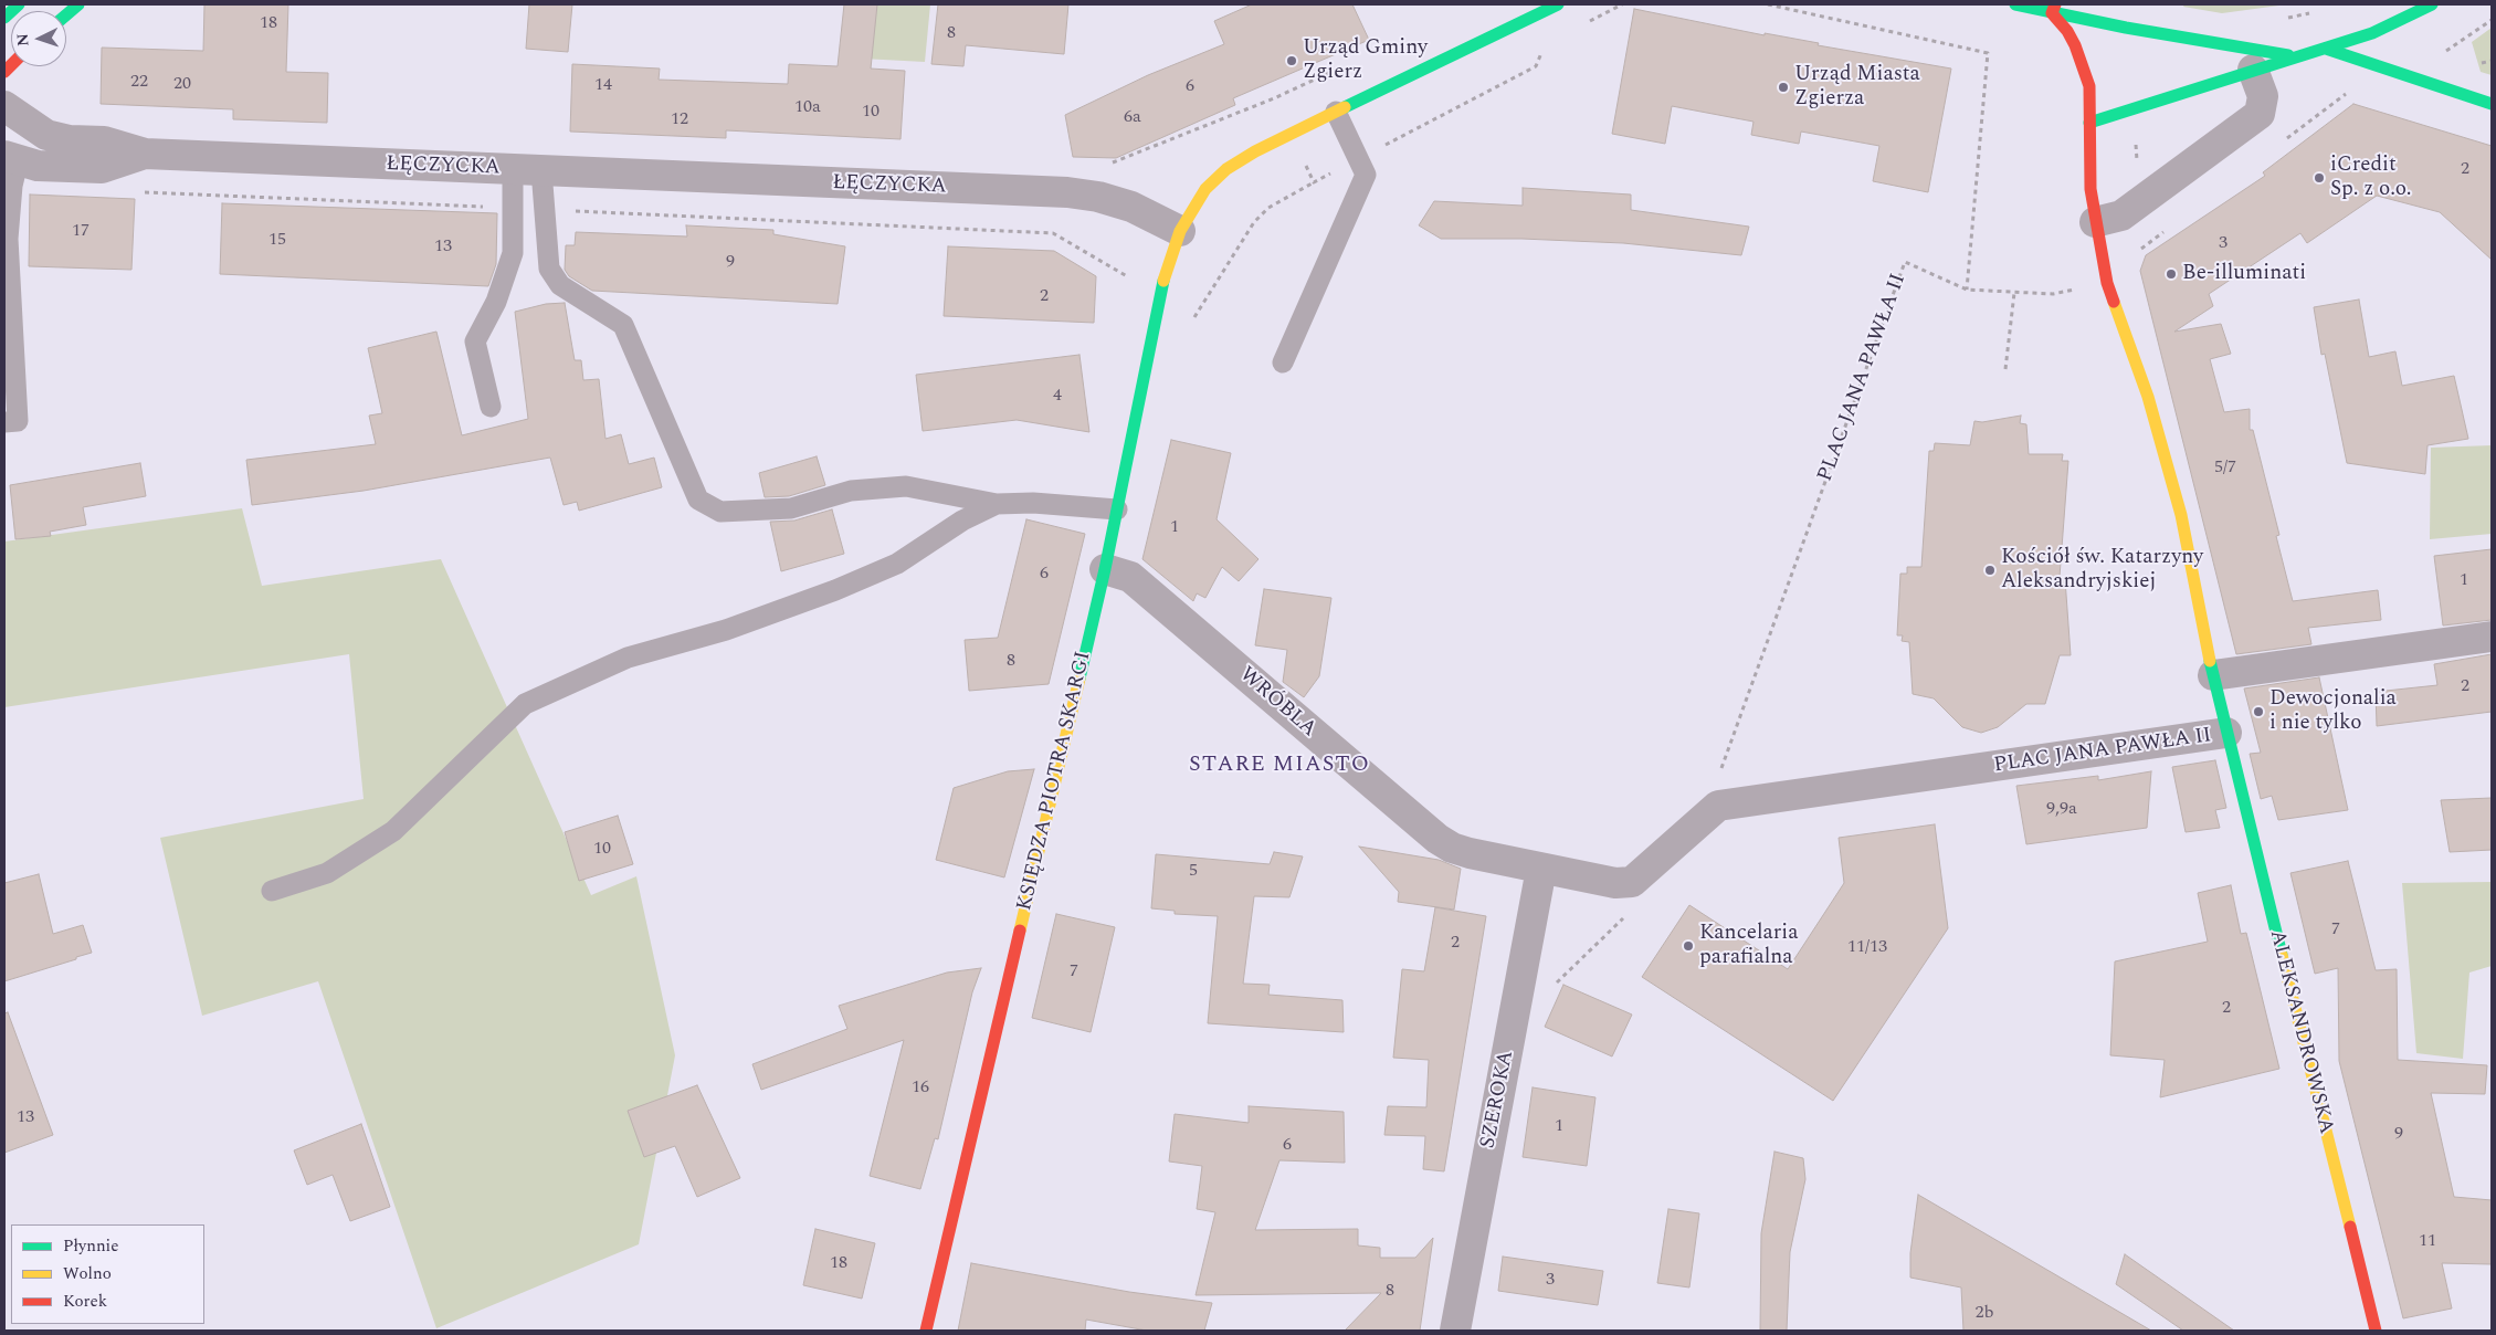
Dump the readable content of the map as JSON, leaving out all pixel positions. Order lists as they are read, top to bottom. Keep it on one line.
{"streets":{"street":["ŁĘCZYCKA","PLAC JANA PAWŁA II","WRÓBLA","KSIĘDZA PIOTRA SKARGI","ALEKSANDROWSKA","SZEROKA"]},"crossings":[["ŁĘCZYCKA","KSIĘDZA PIOTRA SKARGI"],["PLAC JANA PAWŁA II","ALEKSANDROWSKA"],["WRÓBLA","KSIĘDZA PIOTRA SKARGI"],["WRÓBLA","SZEROKA"]],"districts":["STARE MIASTO"],"places":["Urząd Gminy Zgierz","Urząd Miasta Zgierza","iCredit Sp. z o.o.","Be-illuminati","Kościół św. Katarzyny Aleksandryjskiej","Dewocjonalia i nie tylko","Kancelaria parafialna"],"house_numbers":["18","8","22","20","14","6","10a","10","6a","12","2","17","15","3","13","9","2","4","5/7","1","6","1","8","2","9,9a","10","5","7","2","11/13","7","2","16","13","1","9","6","11","18","3","8","2b"],"legend":["Płynnie","Wolno","Korek"],"north":"left"}
